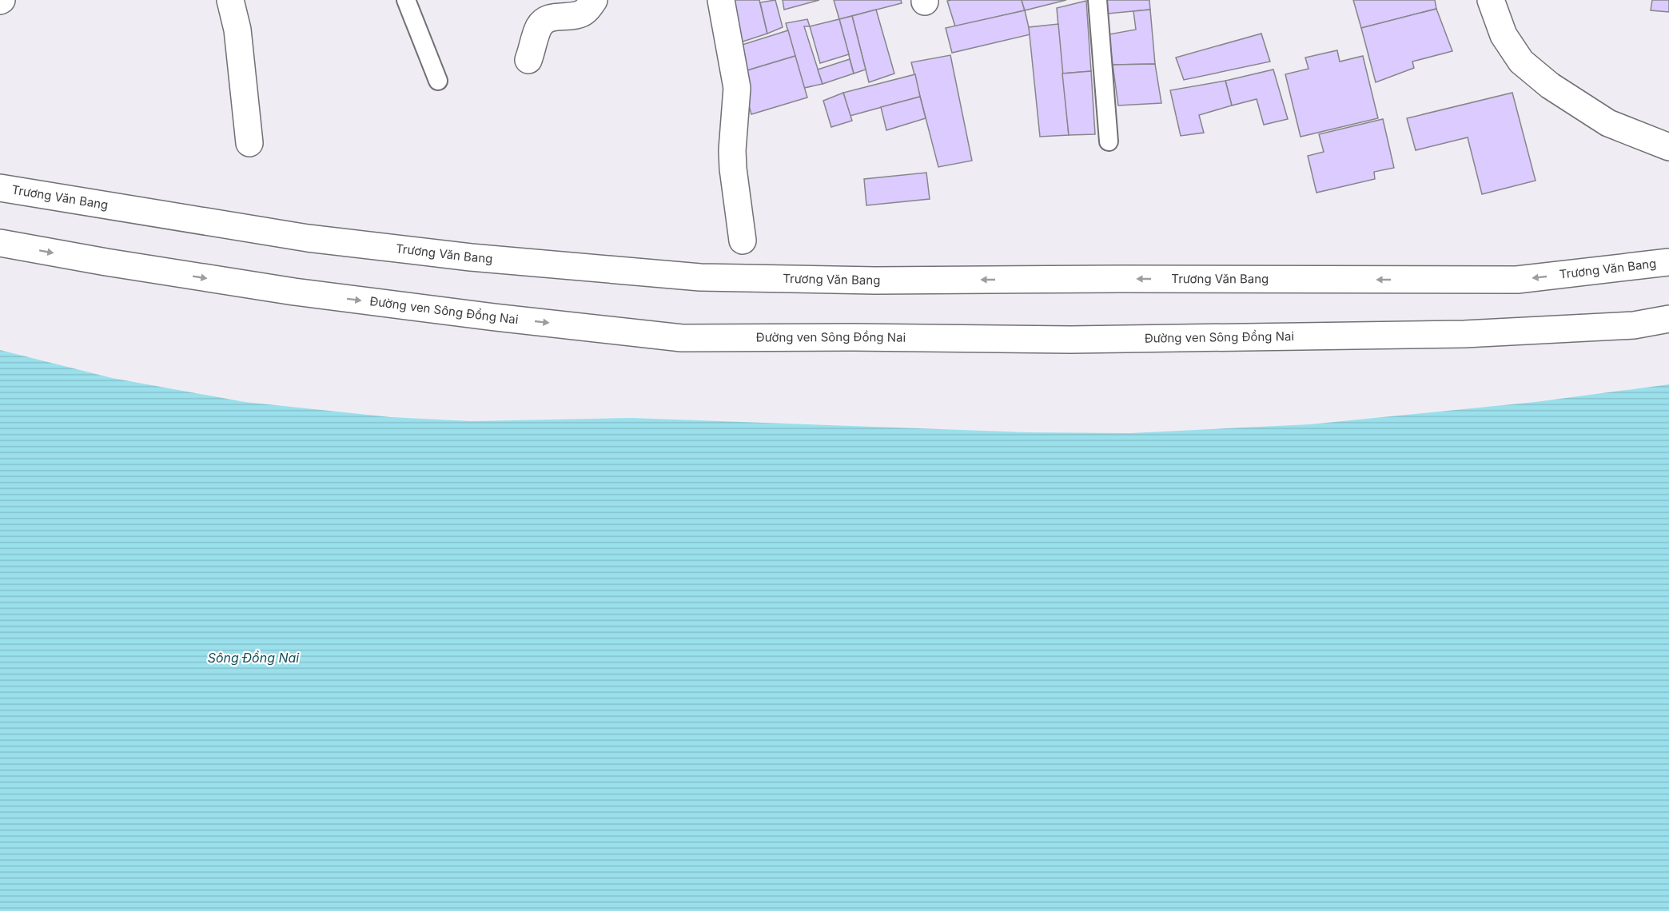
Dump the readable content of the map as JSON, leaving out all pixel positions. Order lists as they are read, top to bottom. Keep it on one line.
{"streets":{"main road":["Trương Văn Bang","Đường ven Sông Đồng Nai"]},"one_way":["Trương Văn Bang","Đường ven Sông Đồng Nai"],"water":["Sông Đồng Nai"]}
